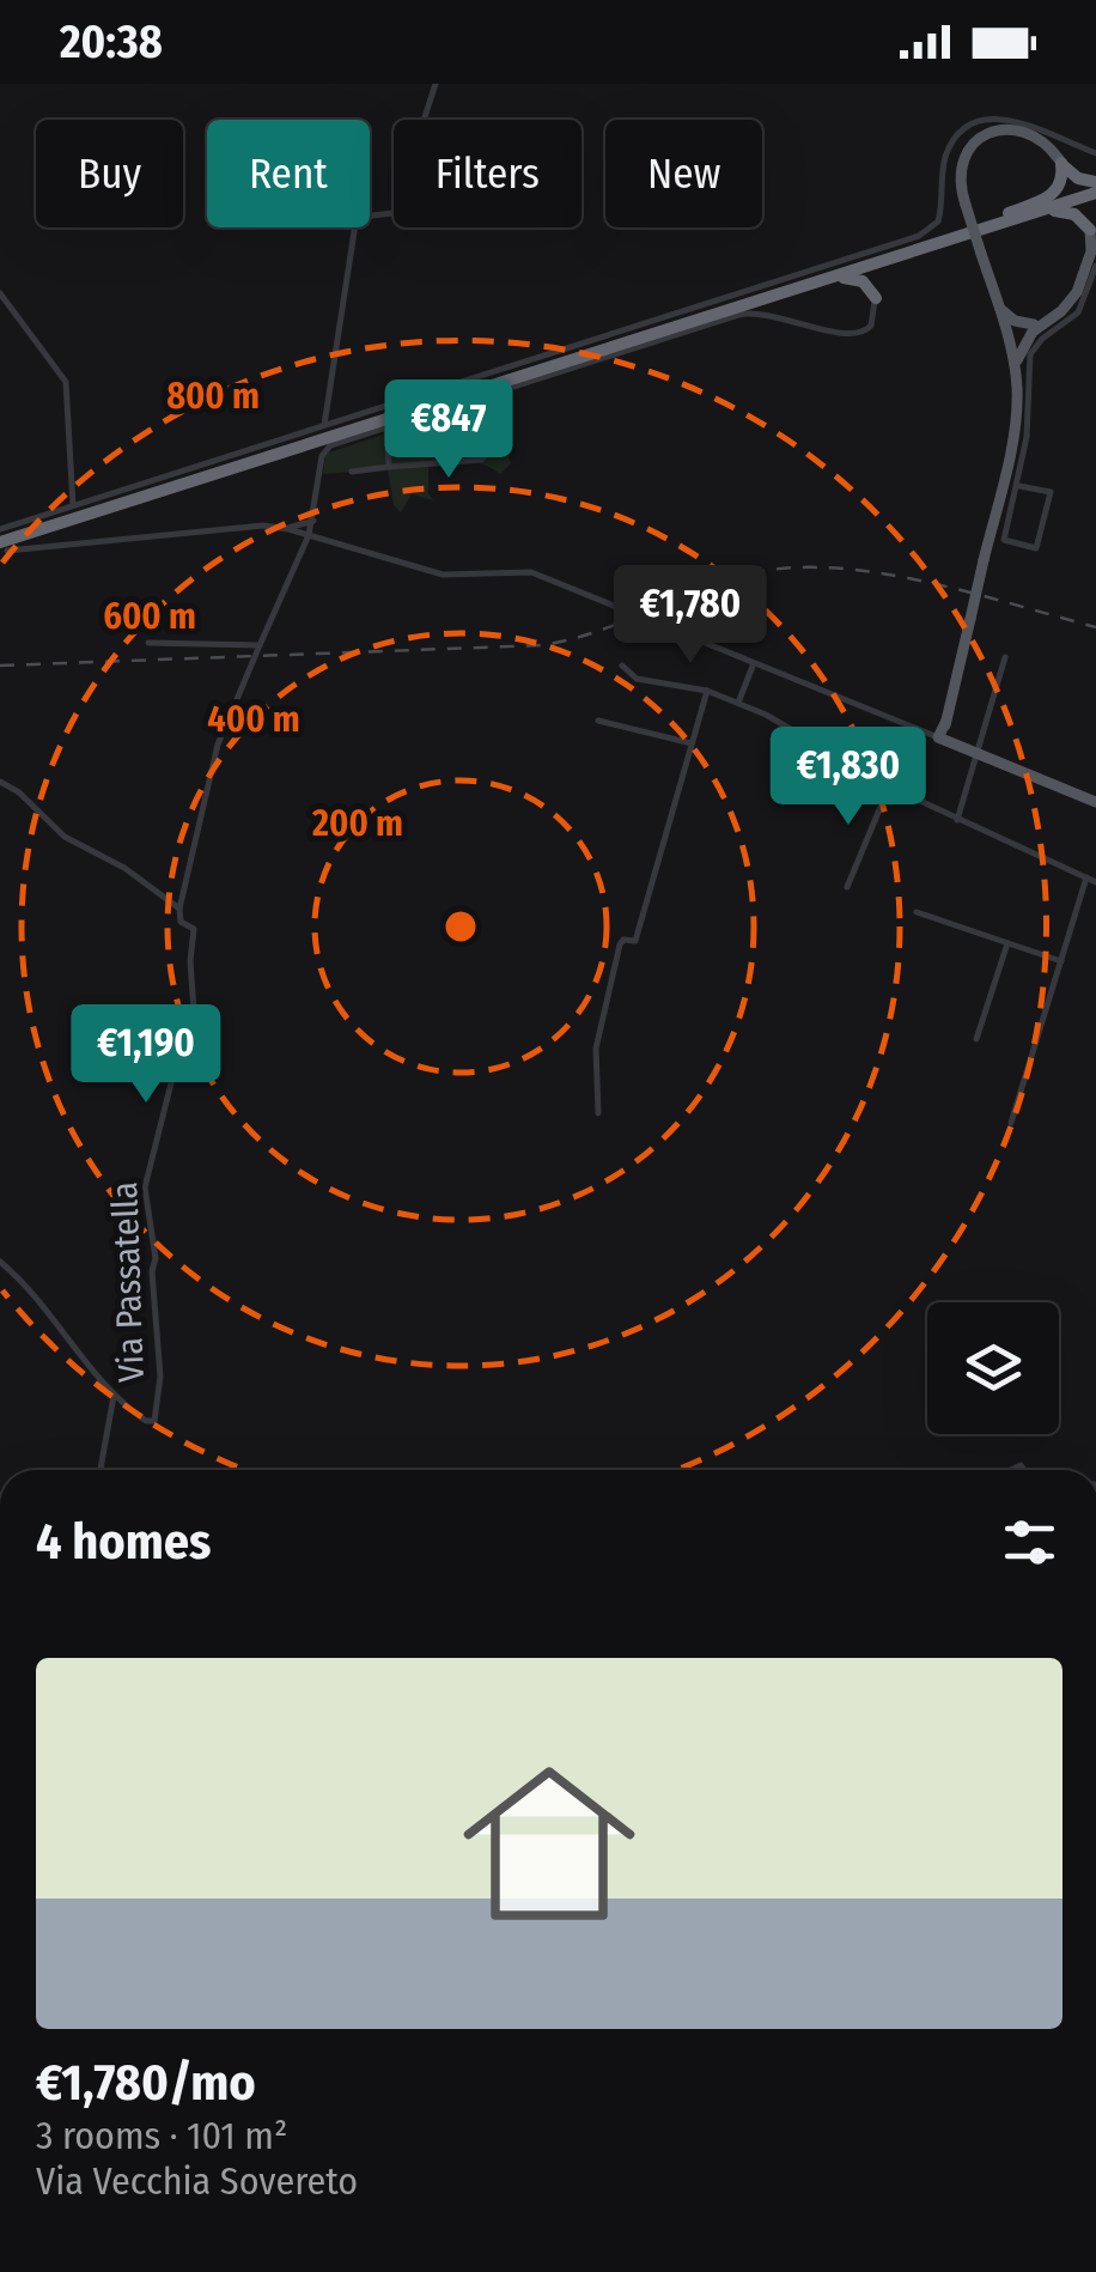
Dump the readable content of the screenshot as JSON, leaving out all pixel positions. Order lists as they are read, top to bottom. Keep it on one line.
{"streets":{"street":["Via Passatella"]},"page":{"status":"20:38","chip":["Buy","Rent","Filters","New"],"price":["€847","€1,780","€1,830","€1,190"],"heading":"4 homes","list":[{"name":"€1,780/mo","note":"3 rooms · 101 m² · Via Vecchia Sovereto"}]},"rings":["800 m","600 m","400 m","200 m"]}
